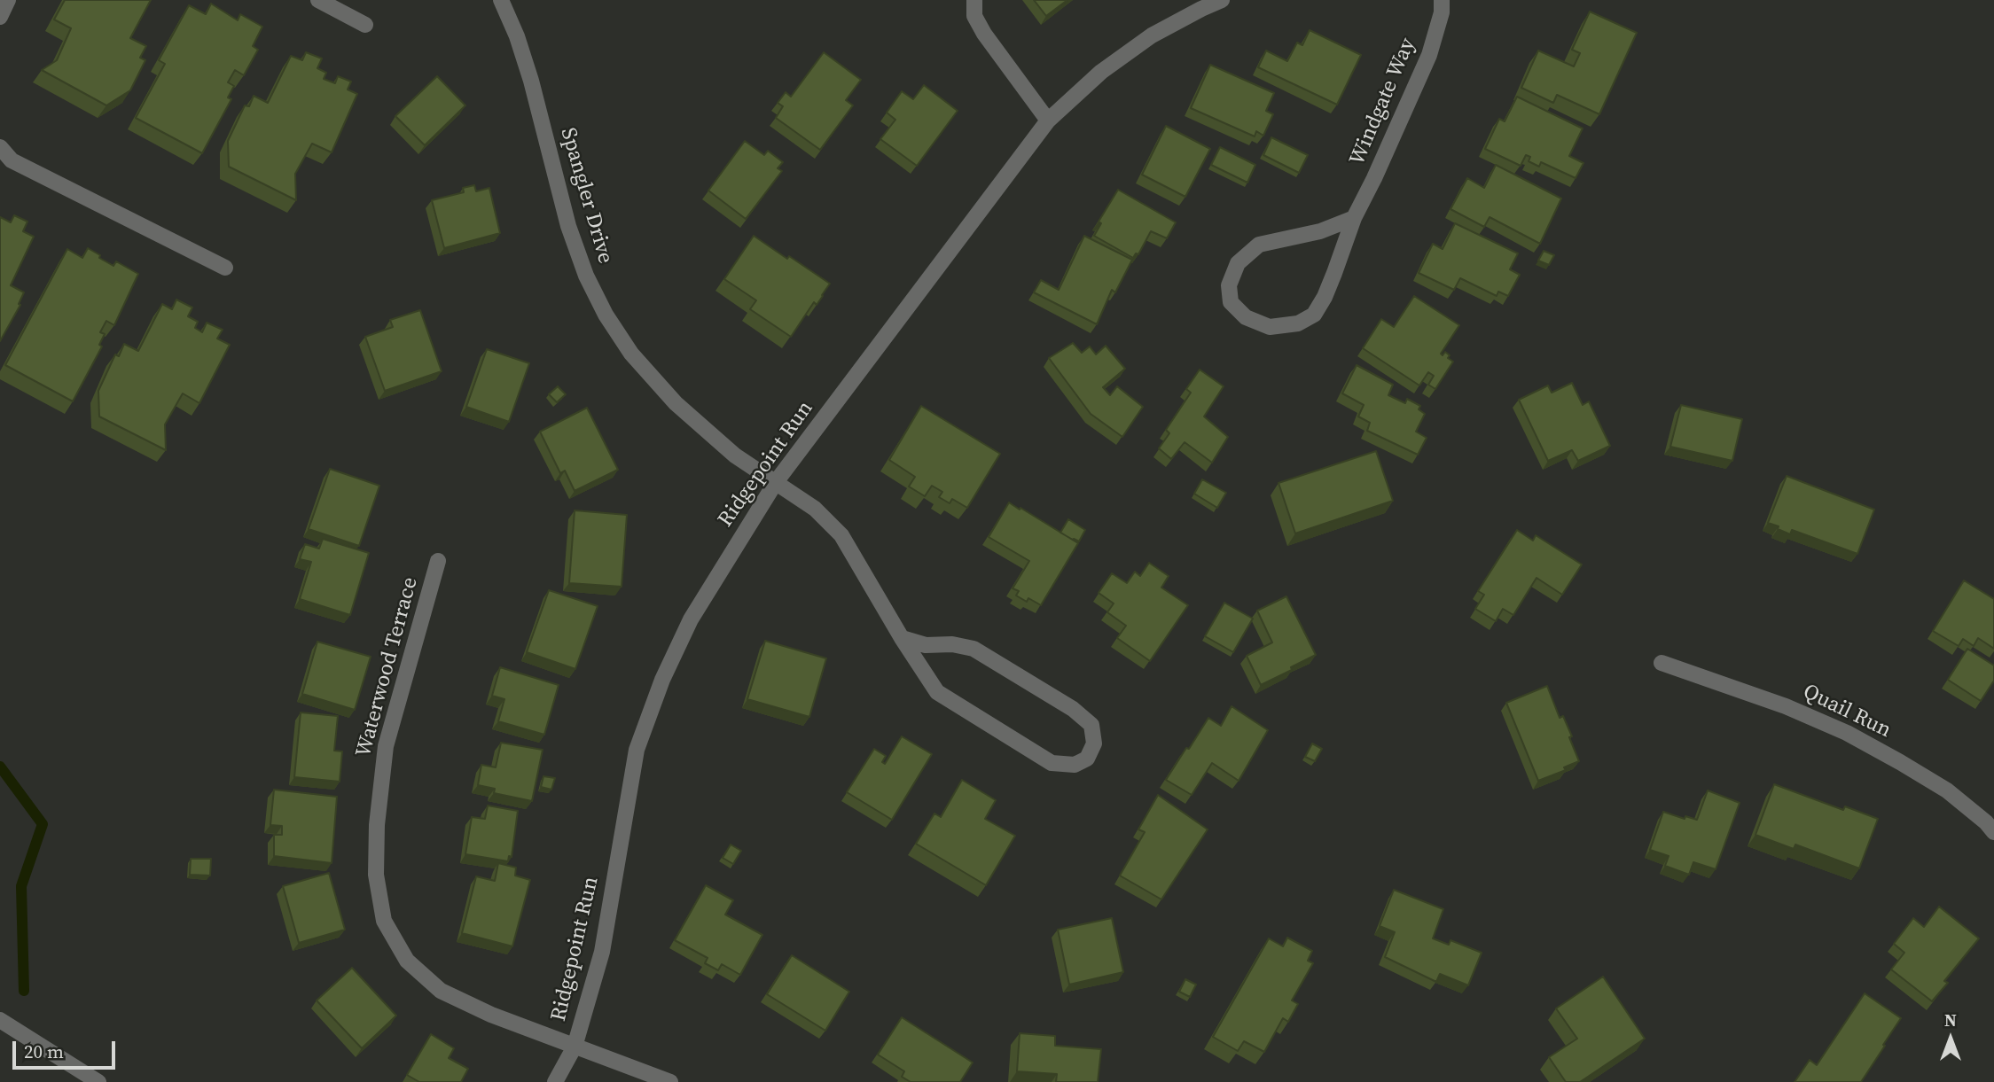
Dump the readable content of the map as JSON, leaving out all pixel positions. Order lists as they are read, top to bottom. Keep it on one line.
{"streets":{"street":["Windgate Way","Spangler Drive","Ridgepoint Run","Waterwood Terrace","Quail Run"]},"crossings":[["Spangler Drive","Ridgepoint Run"],["Ridgepoint Run","Waterwood Terrace"]],"scale_bar":"20 m","north":"top"}
